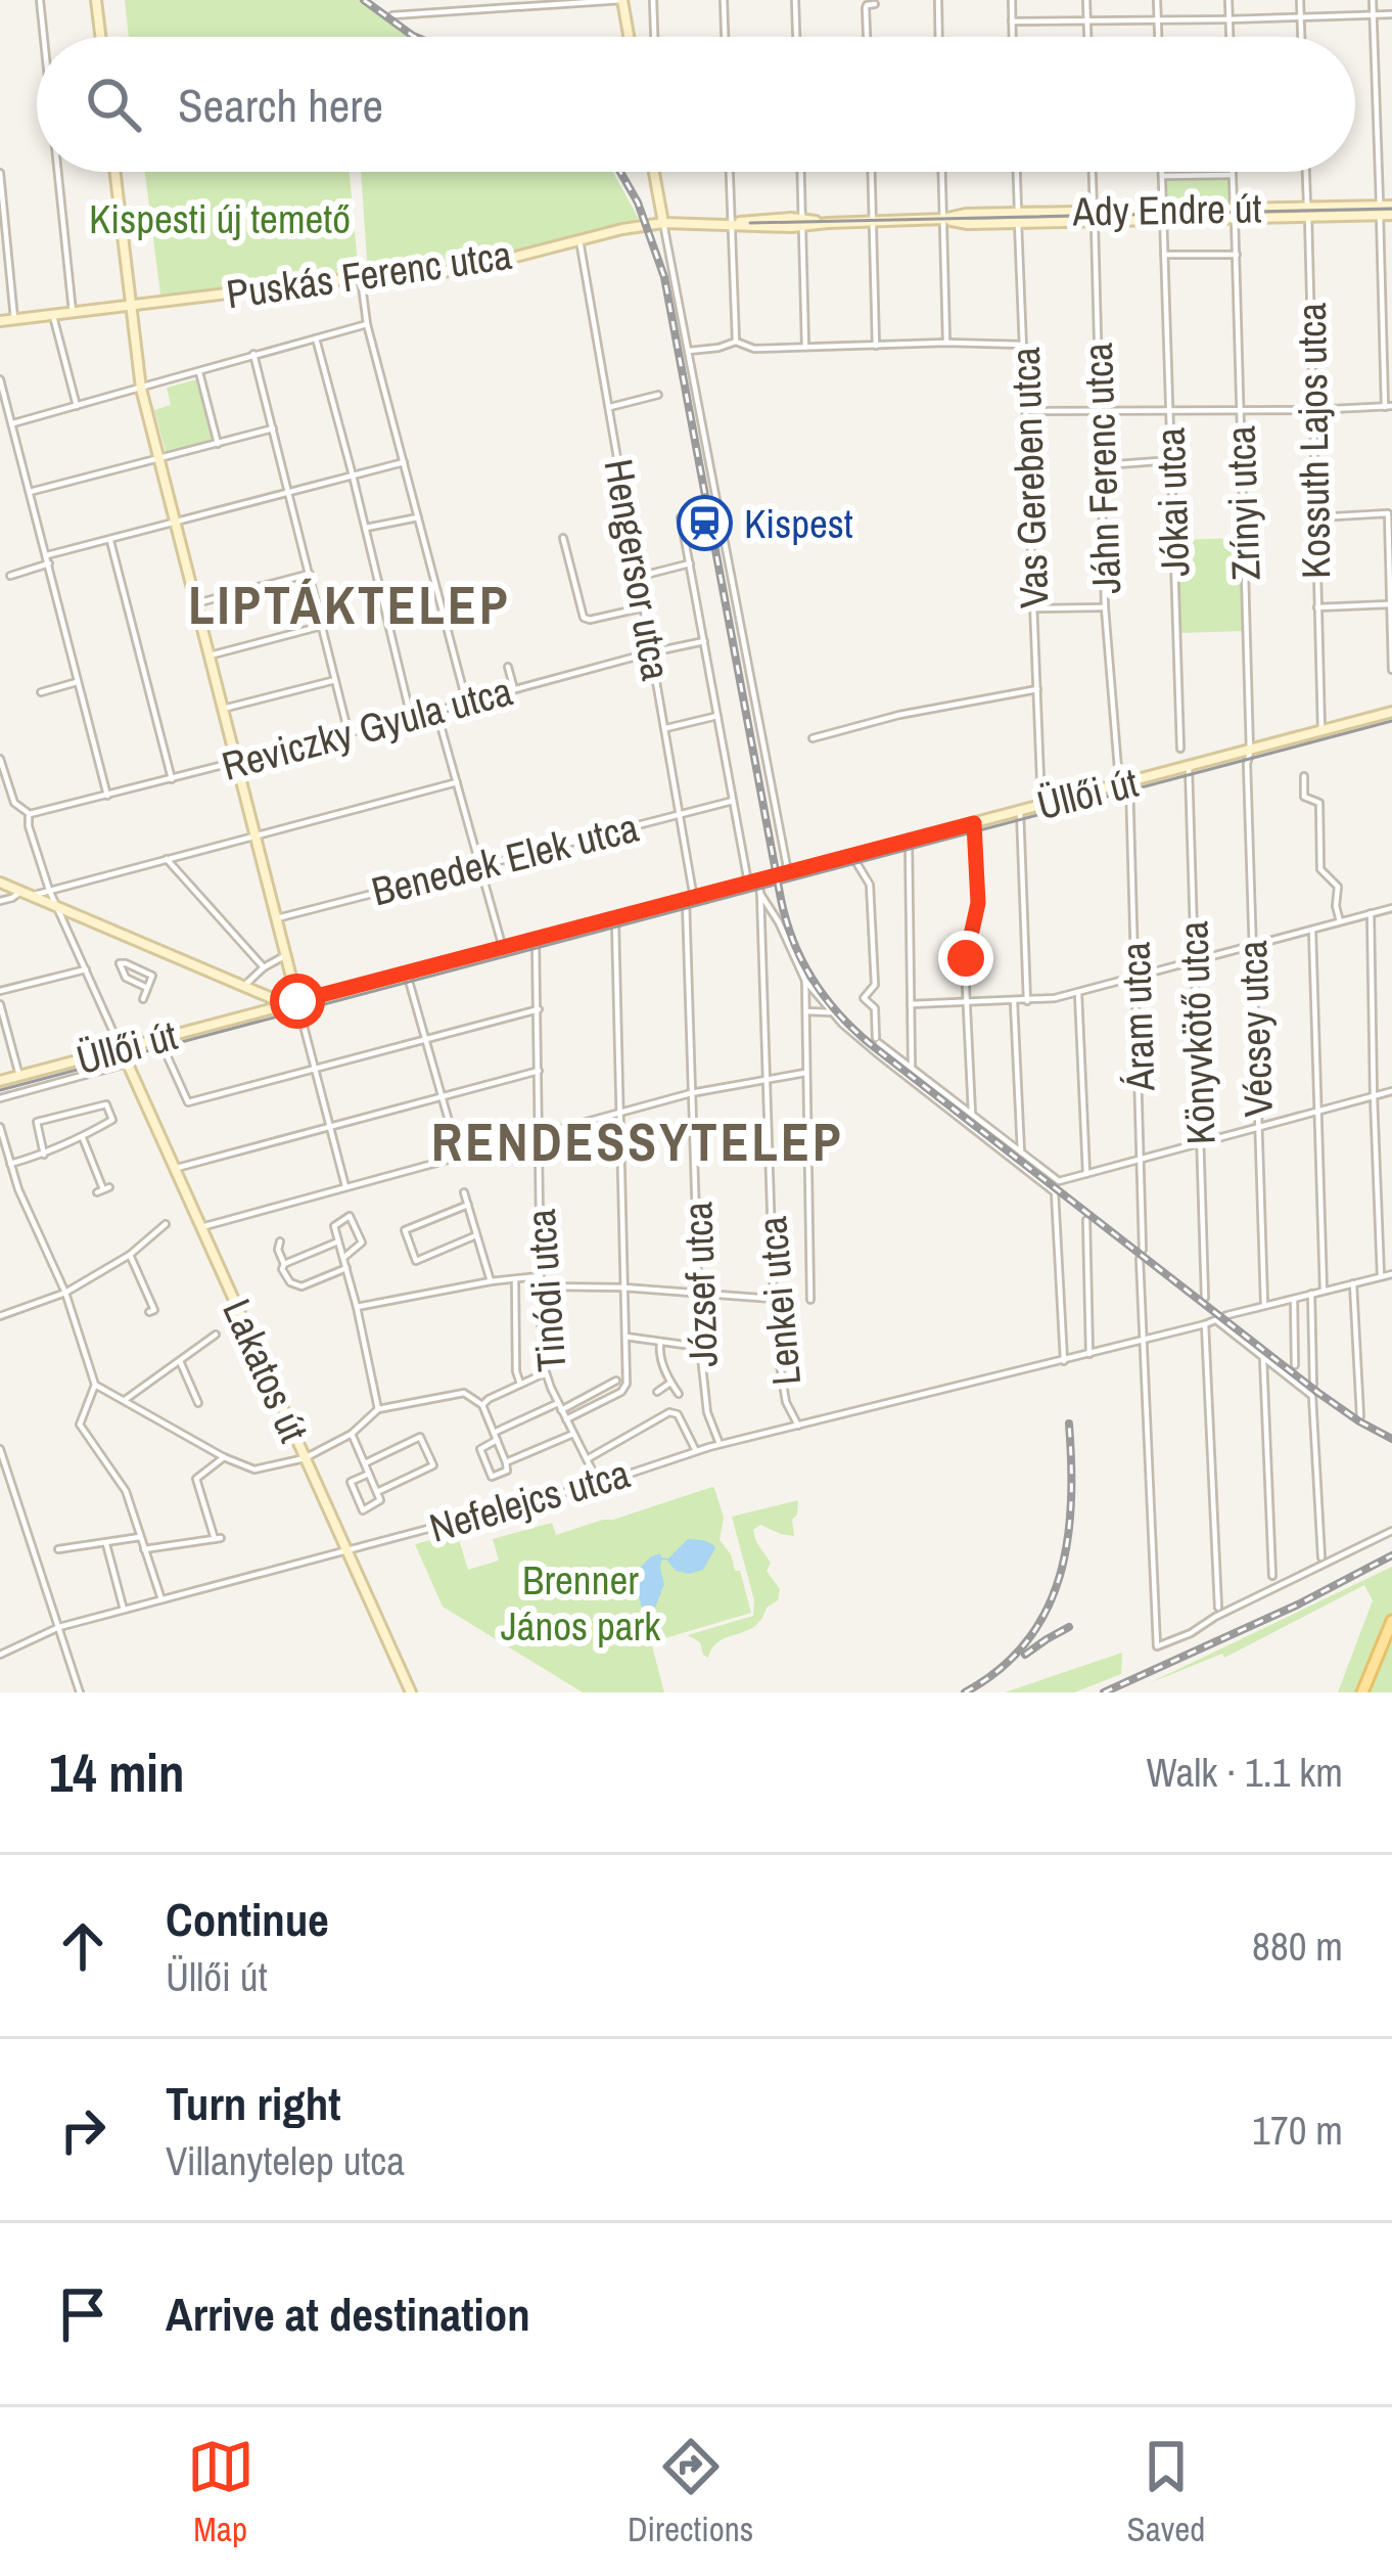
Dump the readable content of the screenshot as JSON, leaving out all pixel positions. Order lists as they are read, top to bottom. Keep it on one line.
{"streets":{"street":["Ady Endre út","Puskás Ferenc utca","Kossuth Lajos utca","Jáhn Ferenc utca","Vas Gereben utca","Jókai utca","Zrínyi utca","Hengersor utca","Reviczky Gyula utca","Üllői út","Benedek Elek utca","Áram utca","Vécsey utca","Könyvkötő utca","József utca","Tinódi utca","Lenkei utca","Lakatos út","Nefelejcs utca"]},"crossings":[["Ady Endre út","Puskás Ferenc utca"],["Ady Endre út","Kossuth Lajos utca"],["Ady Endre út","Jáhn Ferenc utca"],["Ady Endre út","Vas Gereben utca"],["Ady Endre út","Jókai utca"],["Ady Endre út","Zrínyi utca"],["Puskás Ferenc utca","Hengersor utca"],["Kossuth Lajos utca","Üllői út"],["Jáhn Ferenc utca","Üllői út"],["Jáhn Ferenc utca","Áram utca"],["Vas Gereben utca","Üllői út"],["Zrínyi utca","Üllői út"],["Zrínyi utca","Vécsey utca"],["Hengersor utca","Reviczky Gyula utca"],["Hengersor utca","Üllői út"],["Hengersor utca","Benedek Elek utca"],["Hengersor utca","József utca"],["Reviczky Gyula utca","Lenkei utca"],["Üllői út","Áram utca"],["Üllői út","Vécsey utca"],["Üllői út","Könyvkötő utca"],["Üllői út","József utca"],["Üllői út","Tinódi utca"],["Üllői út","Lenkei utca"],["Üllői út","Lakatos út"],["Benedek Elek utca","Lenkei utca"],["Vécsey utca","Nefelejcs utca"],["József utca","Nefelejcs utca"],["Tinódi utca","Nefelejcs utca"],["Lenkei utca","Nefelejcs utca"],["Lakatos út","Nefelejcs utca"]],"districts":["LIPTÁKTELEP","RENDESSYTELEP"],"parks":["Kispesti új temető","Brenner János park"],"places":{"station":["Kispest"]},"page":{"search":"Search here","heading":["14 min","Walk · 1.1 km"],"list":[["Continue","Üllői út","880 m"],["Turn right","Villanytelep utca","170 m"],"Arrive at destination"],"nav":["Map","Directions","Saved"]}}
